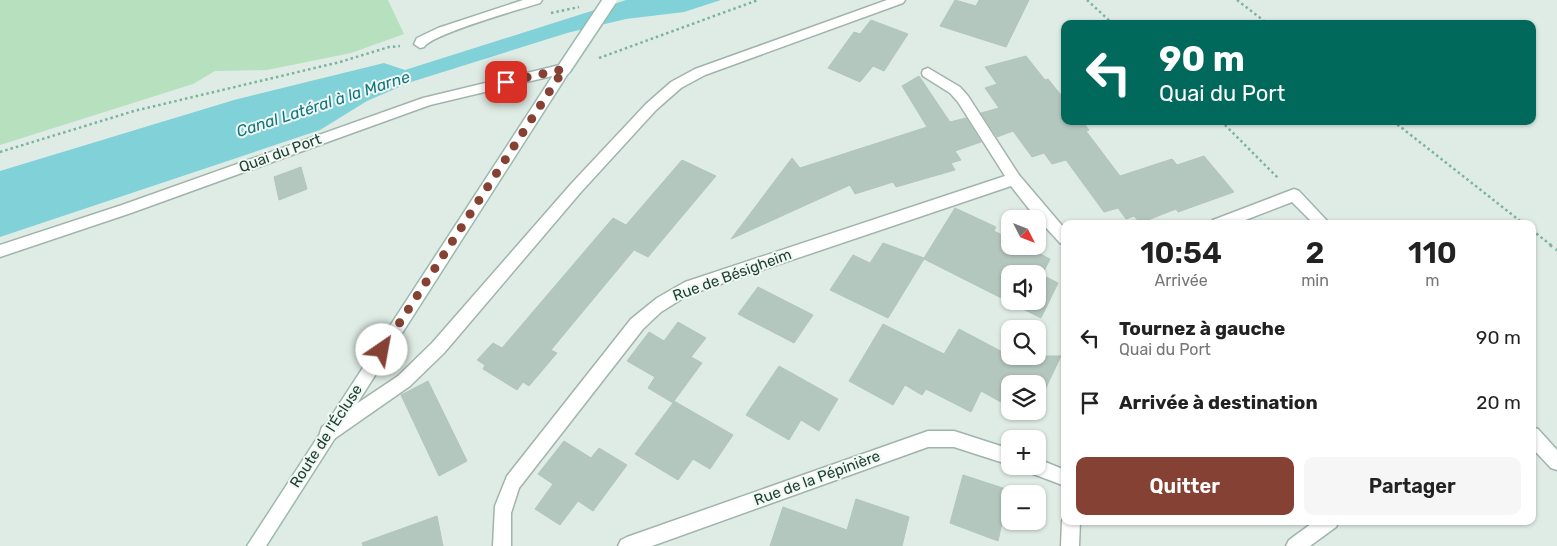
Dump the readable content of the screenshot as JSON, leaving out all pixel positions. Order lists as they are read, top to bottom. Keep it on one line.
{"streets":{"street":["Quai du Port","Rue de Bésigheim","Route de l'Écluse","Rue de la Pépinière"]},"crossings":[["Quai du Port","Route de l'Écluse"]],"water":["Canal Latéral à la Marne"],"north":"bottom right","page":{"turn":["90 m","Quai du Port"],"map_buttons":["+","−"],"eta":["10:54","Arrivée","2","min","110","m"],"list":[{"name":"Tournez à gauche","note":"Quai du Port","value":"90 m"},{"name":"Arrivée à destination","value":"20 m"}],"buttons":["Quitter","Partager"]}}
